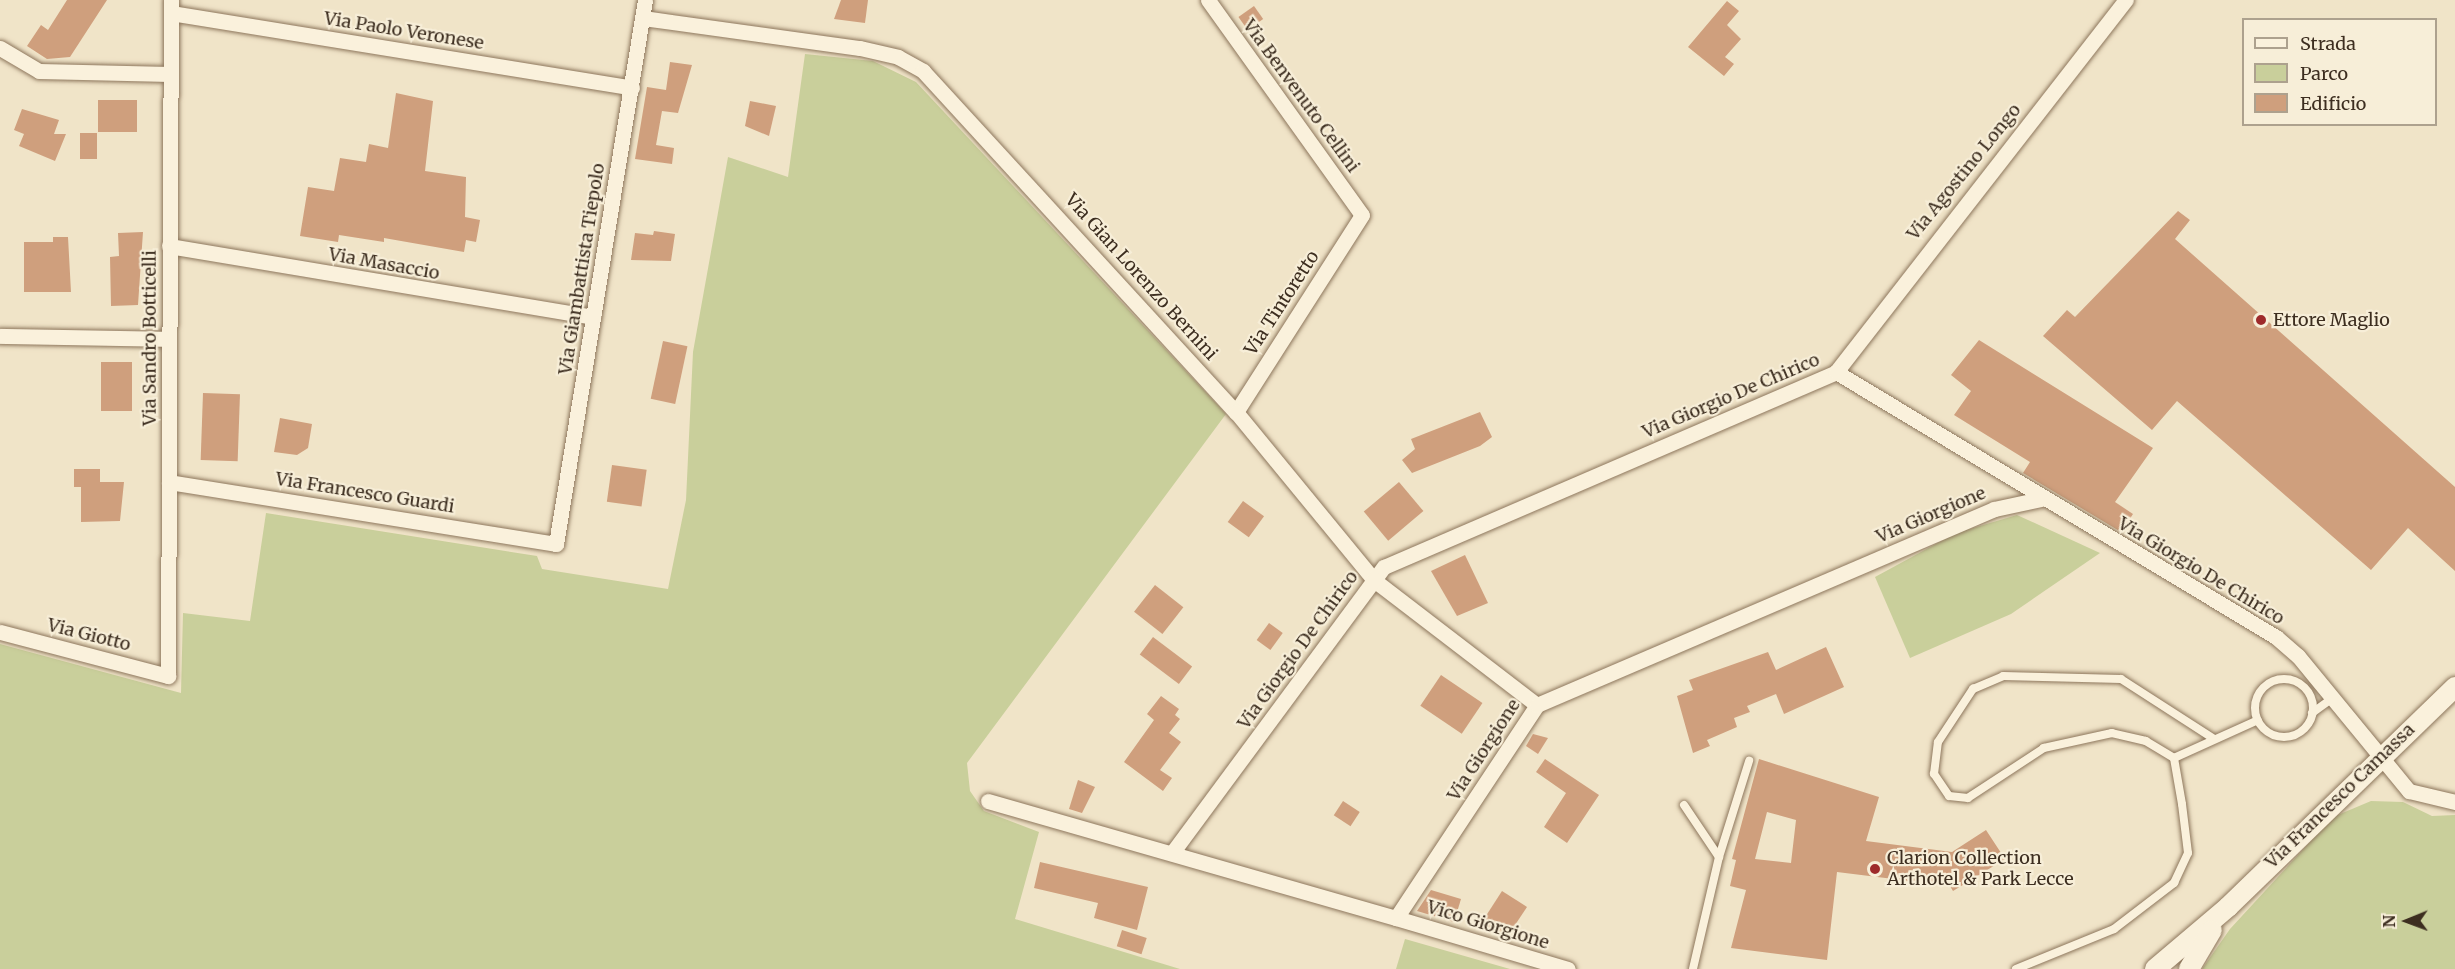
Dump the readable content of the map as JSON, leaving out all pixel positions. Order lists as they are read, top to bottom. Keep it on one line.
{"streets":{"street":["Via Paolo Veronese","Via Benvenuto Cellini","Via Agostino Longo","Via Masaccio","Via Giambattista Tiepolo","Via Gian Lorenzo Bernini","Via Tintoretto","Via Sandro Botticelli","Via Giorgio De Chirico","Via Francesco Guardi","Via Giorgione","Via Giotto","Via Francesco Camassa","Vico Giorgione"]},"crossings":[["Via Paolo Veronese","Via Giambattista Tiepolo"],["Via Paolo Veronese","Via Sandro Botticelli"],["Via Benvenuto Cellini","Via Tintoretto"],["Via Agostino Longo","Via Giorgio De Chirico"],["Via Masaccio","Via Giambattista Tiepolo"],["Via Masaccio","Via Sandro Botticelli"],["Via Giambattista Tiepolo","Via Gian Lorenzo Bernini"],["Via Giambattista Tiepolo","Via Francesco Guardi"],["Via Gian Lorenzo Bernini","Via Tintoretto"],["Via Gian Lorenzo Bernini","Via Giorgio De Chirico"],["Via Gian Lorenzo Bernini","Via Giorgione"],["Via Sandro Botticelli","Via Francesco Guardi"],["Via Sandro Botticelli","Via Giotto"],["Via Giorgio De Chirico","Via Giorgione"],["Via Giorgio De Chirico","Via Francesco Camassa"],["Via Giorgione","Vico Giorgione"]],"places":["Ettore Maglio","Clarion Collection Arthotel & Park Lecce"],"legend":["Strada","Parco","Edificio"],"north":"left"}
